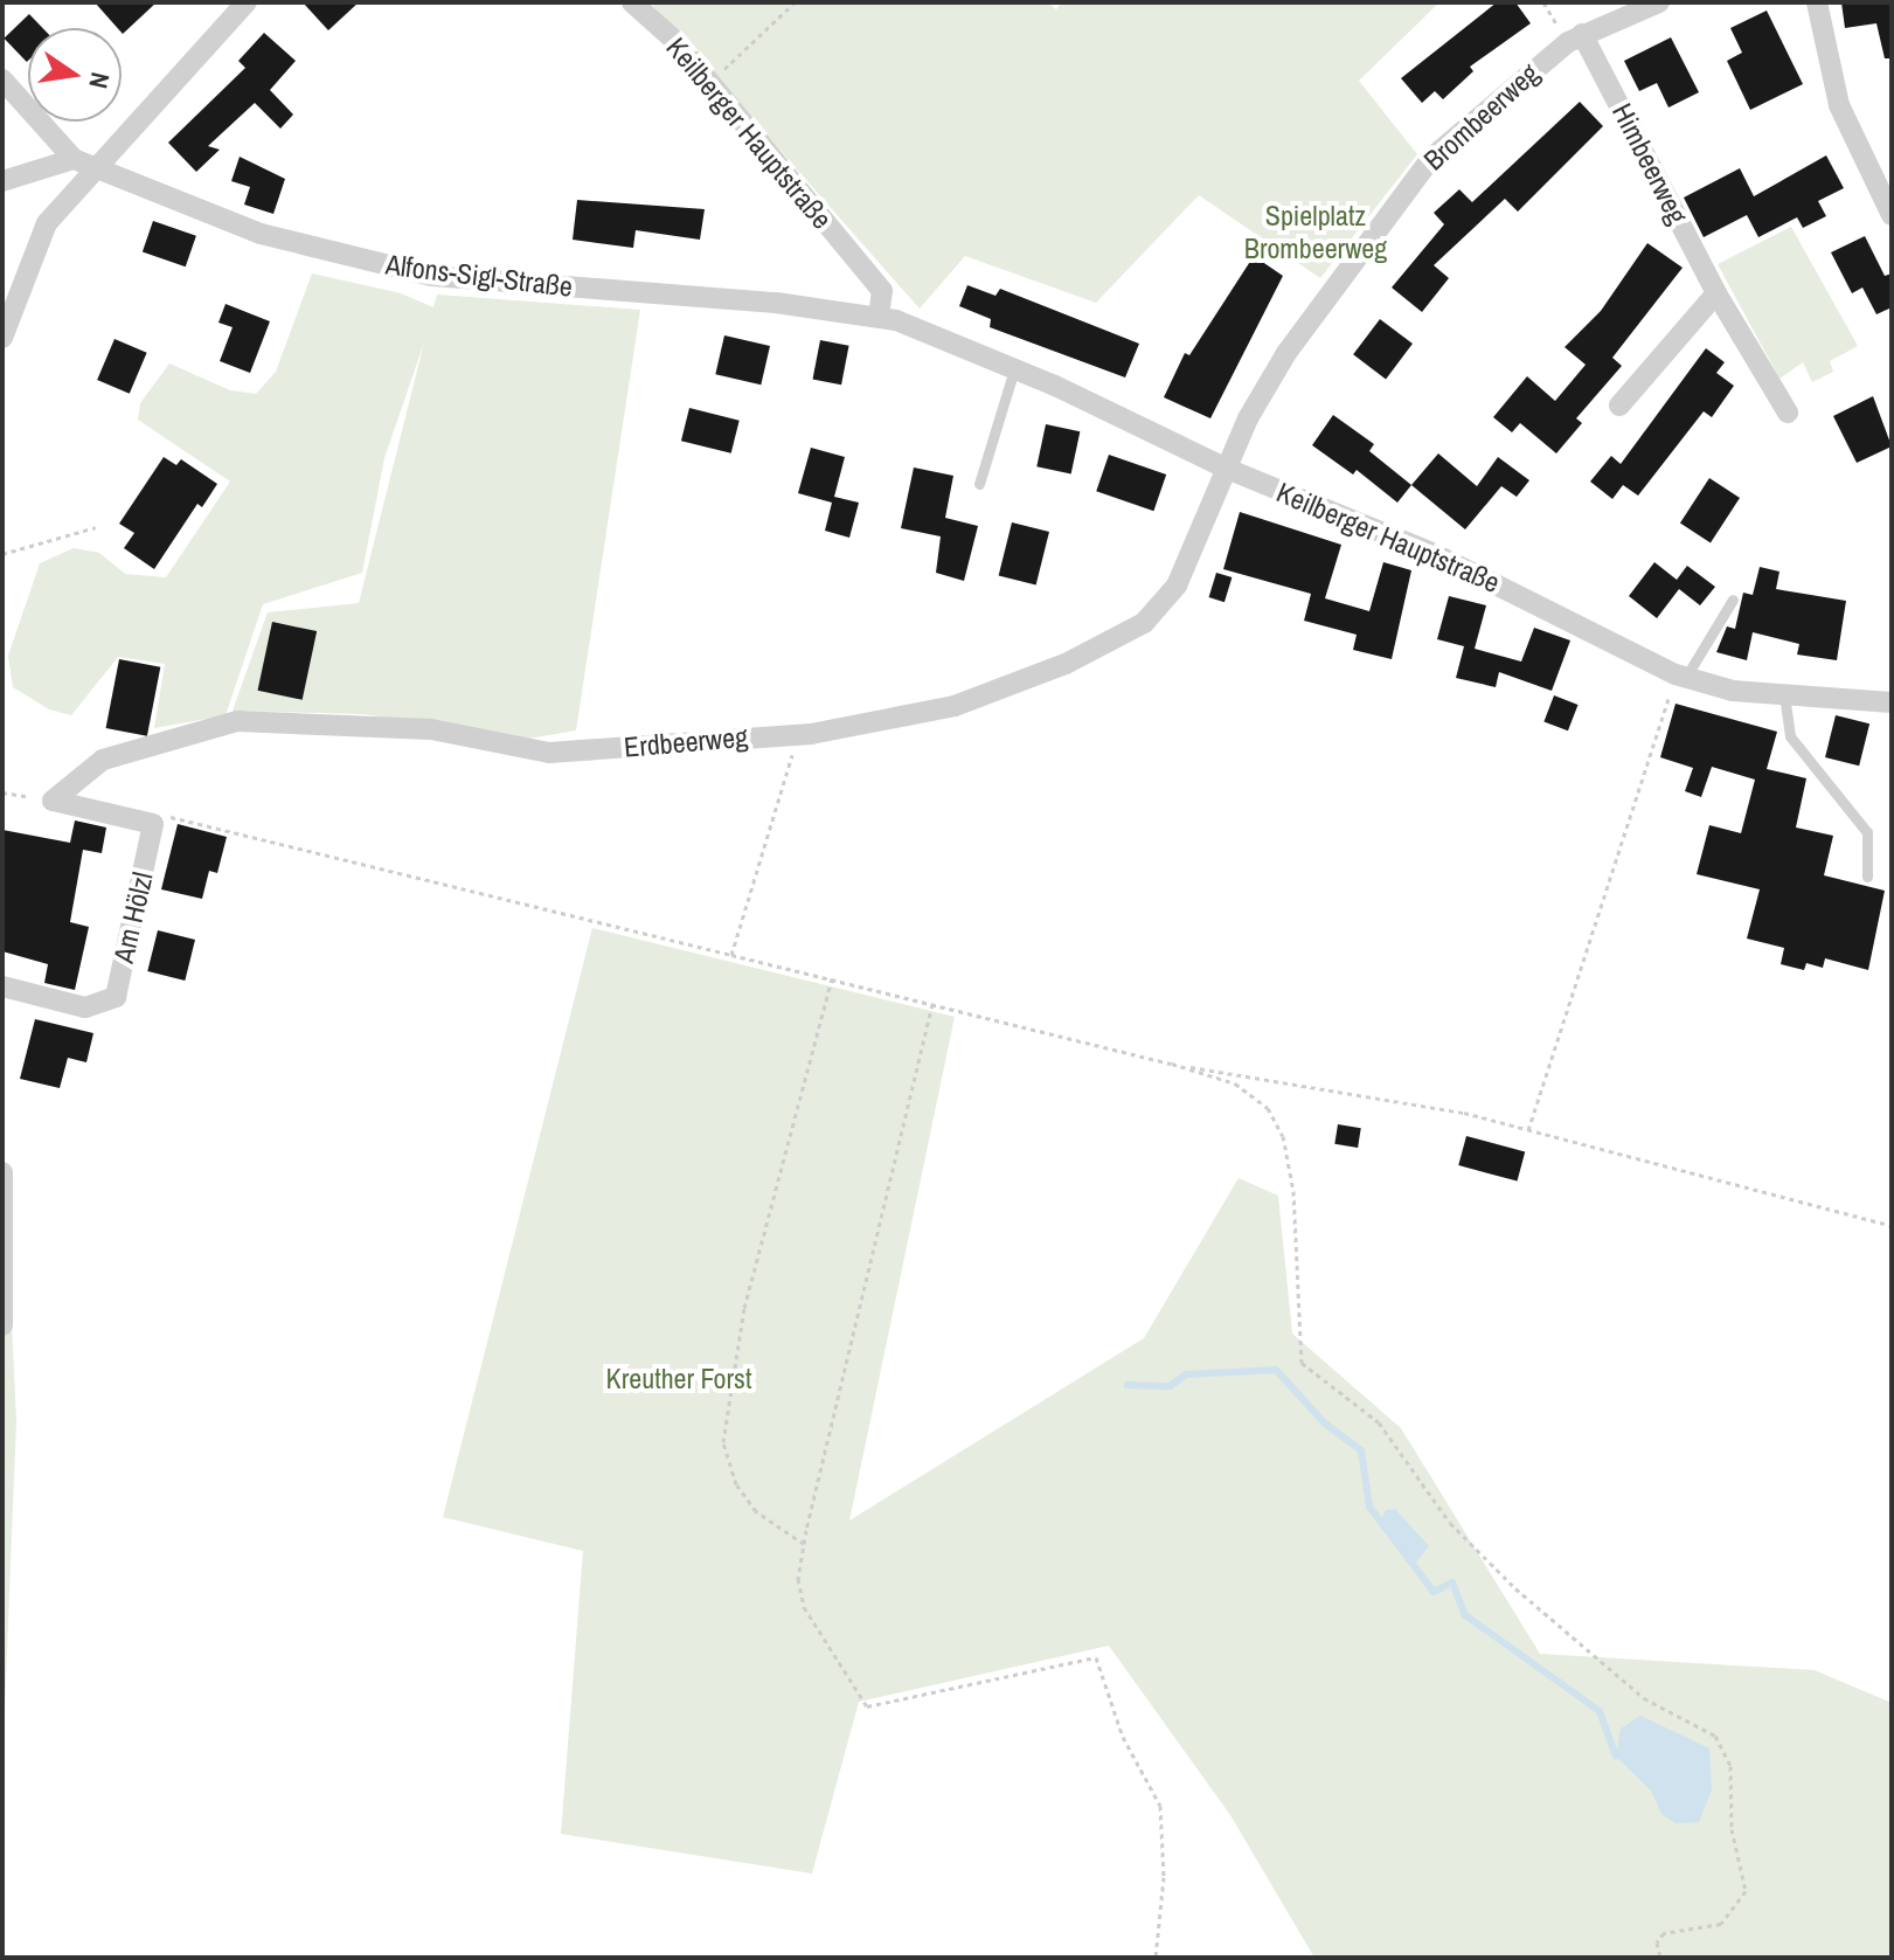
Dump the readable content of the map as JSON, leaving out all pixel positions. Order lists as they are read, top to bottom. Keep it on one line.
{"streets":{"street":["Brombeerweg","Keilberger Hauptstraße","Himbeerweg","Alfons-Sigl-Straße","Erdbeerweg","Am Hölzl"]},"crossings":[["Brombeerweg","Keilberger Hauptstraße"],["Brombeerweg","Himbeerweg"],["Brombeerweg","Erdbeerweg"],["Keilberger Hauptstraße","Alfons-Sigl-Straße"],["Keilberger Hauptstraße","Erdbeerweg"]],"parks":["Spielplatz Brombeerweg","Kreuther Forst"],"north":"right"}
